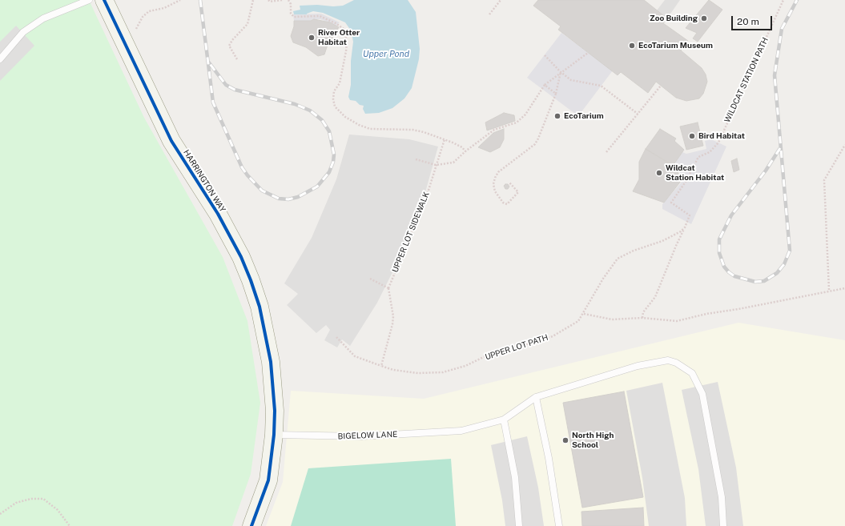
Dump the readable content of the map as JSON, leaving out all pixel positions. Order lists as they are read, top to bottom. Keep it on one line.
{"streets":{"street":["HARRINGTON WAY"],"lane":["BIGELOW LANE"],"path":["WILDCAT STATION PATH","UPPER LOT SIDEWALK","UPPER LOT PATH"]},"crossings":[["WILDCAT STATION PATH","UPPER LOT PATH"],["HARRINGTON WAY","BIGELOW LANE"]],"water":["Upper Pond"],"places":["Zoo Building","River Otter Habitat","EcoTarium Museum","EcoTarium","Bird Habitat","Wildcat Station Habitat","North High School"],"scale_bar":"20 m"}
